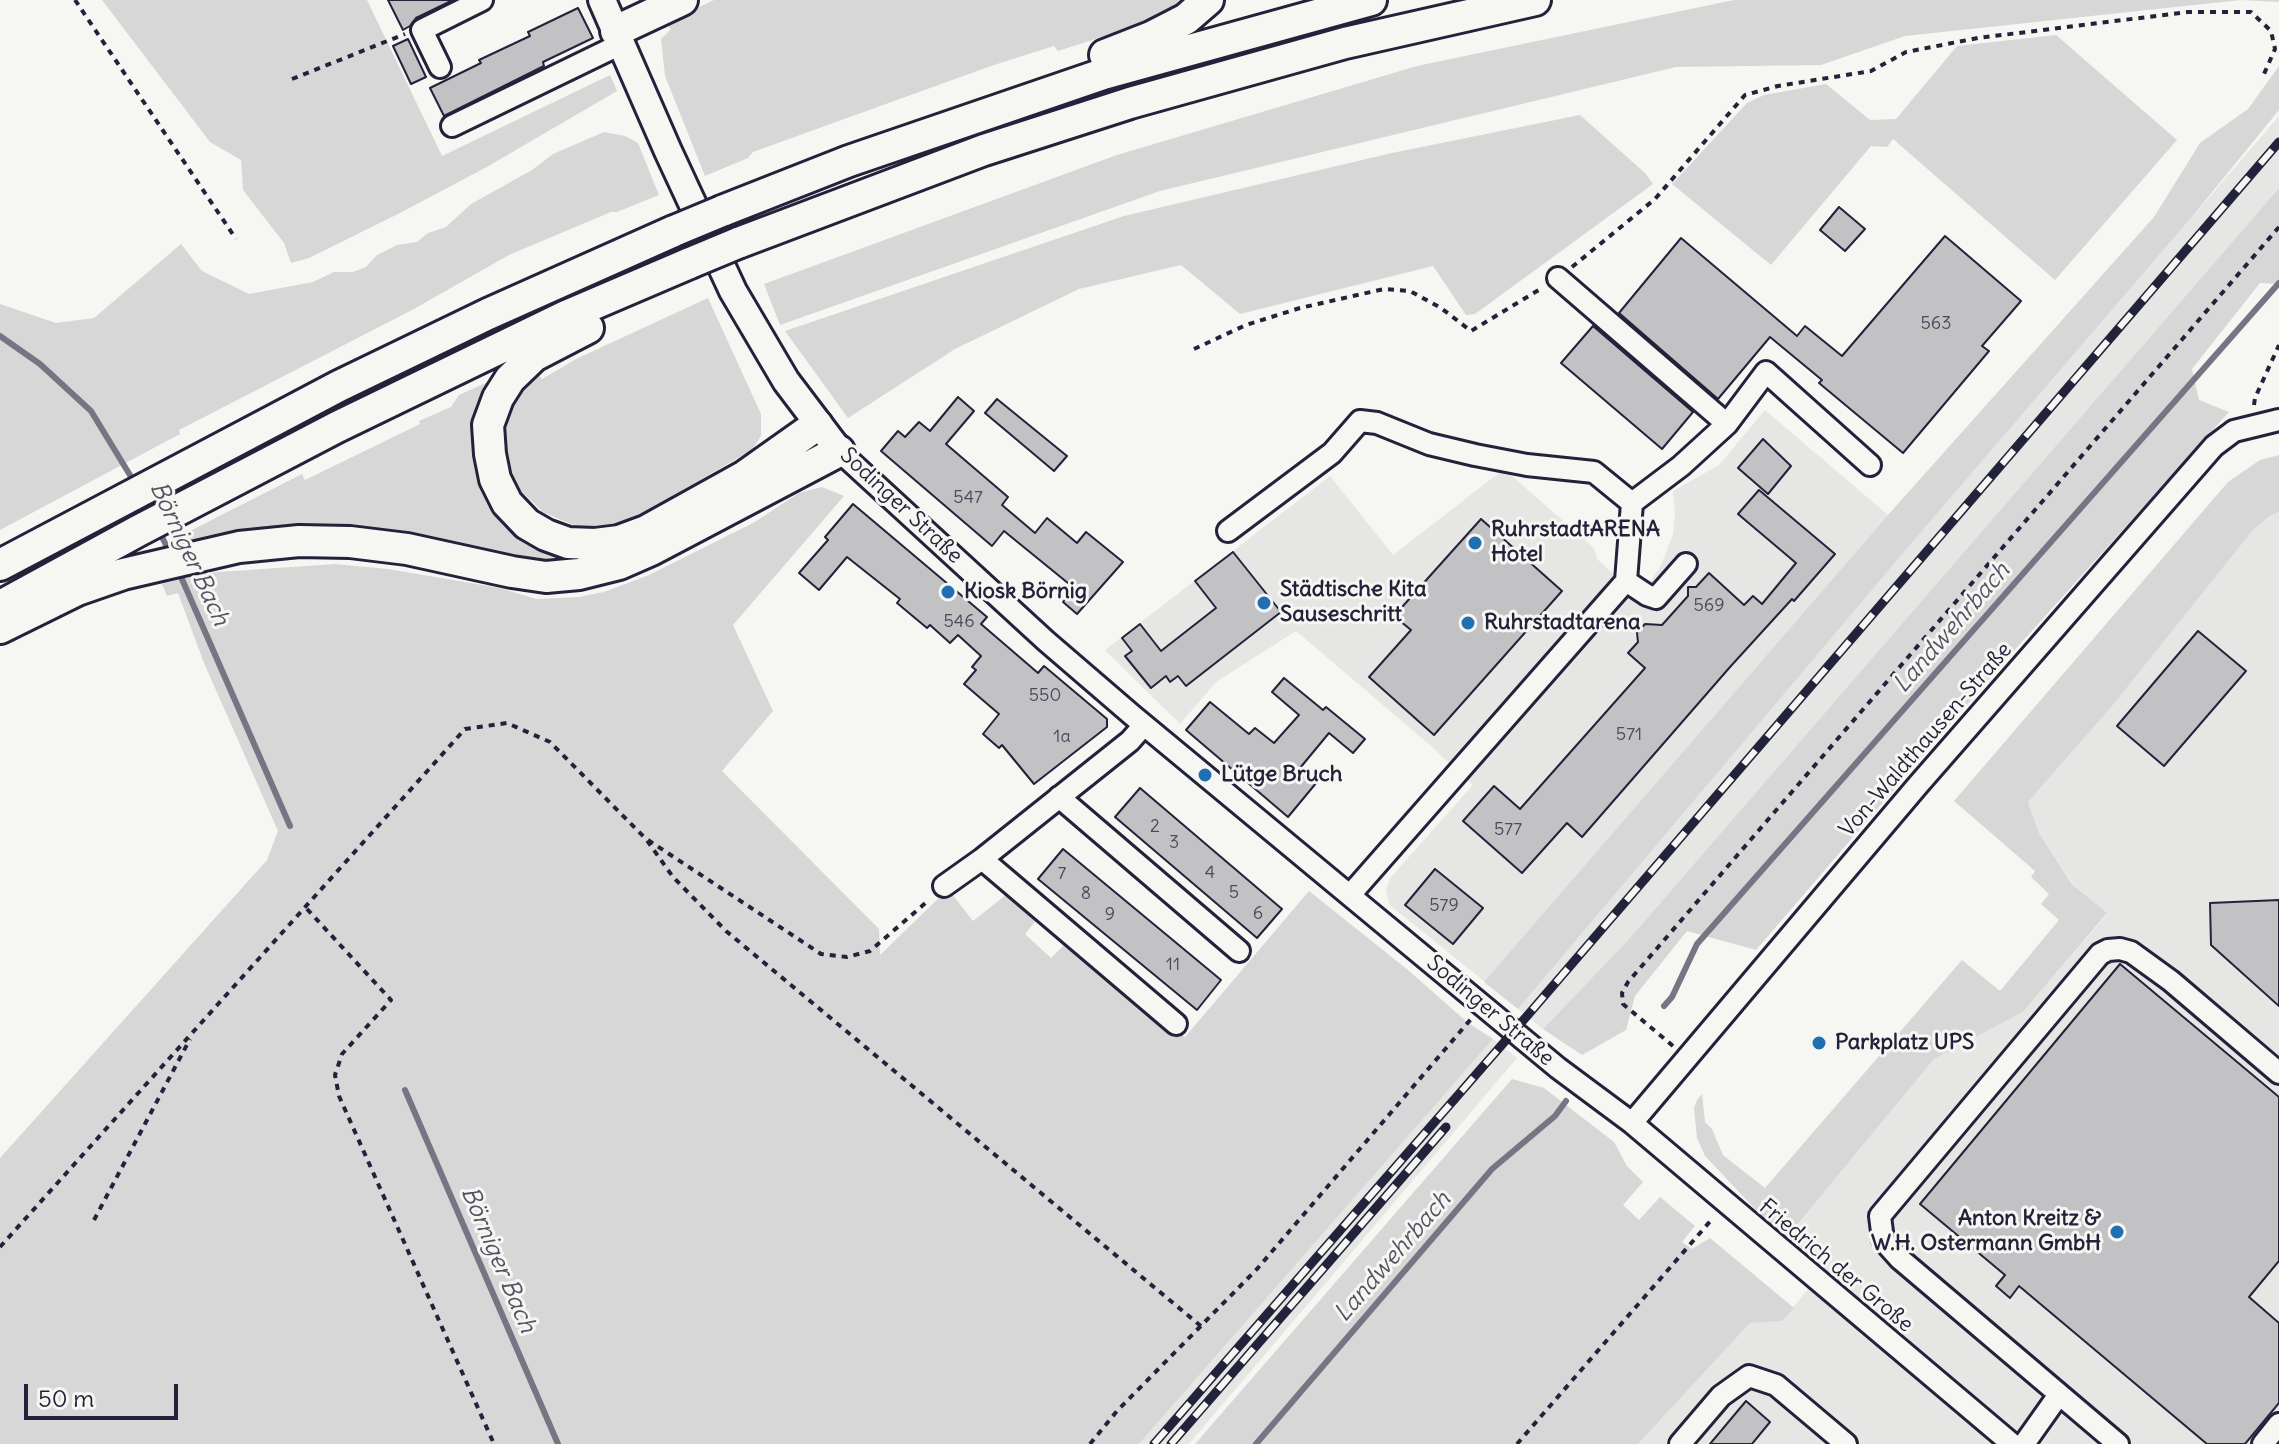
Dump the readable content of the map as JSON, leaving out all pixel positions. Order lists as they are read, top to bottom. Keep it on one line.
{"streets":{"main road":["Sodinger Straße"],"street":["Von-Waldthausen-Straße","Friedrich der Große"]},"crossings":[["Sodinger Straße","Von-Waldthausen-Straße"],["Sodinger Straße","Friedrich der Große"],["Von-Waldthausen-Straße","Friedrich der Große"]],"water":["Börniger Bach","Landwehrbach"],"places":["RuhrstadtARENA Hotel","Kiosk Börnig","Städtische Kita Sauseschritt","Ruhrstadtarena","Lütge Bruch","Parkplatz UPS","Anton Kreitz & W.H. Ostermann GmbH"],"house_numbers":["563","547","569","546","550","571","1a","2","577","3","4","7","5","8","579","6","9","11"],"scale_bar":"50 m"}
